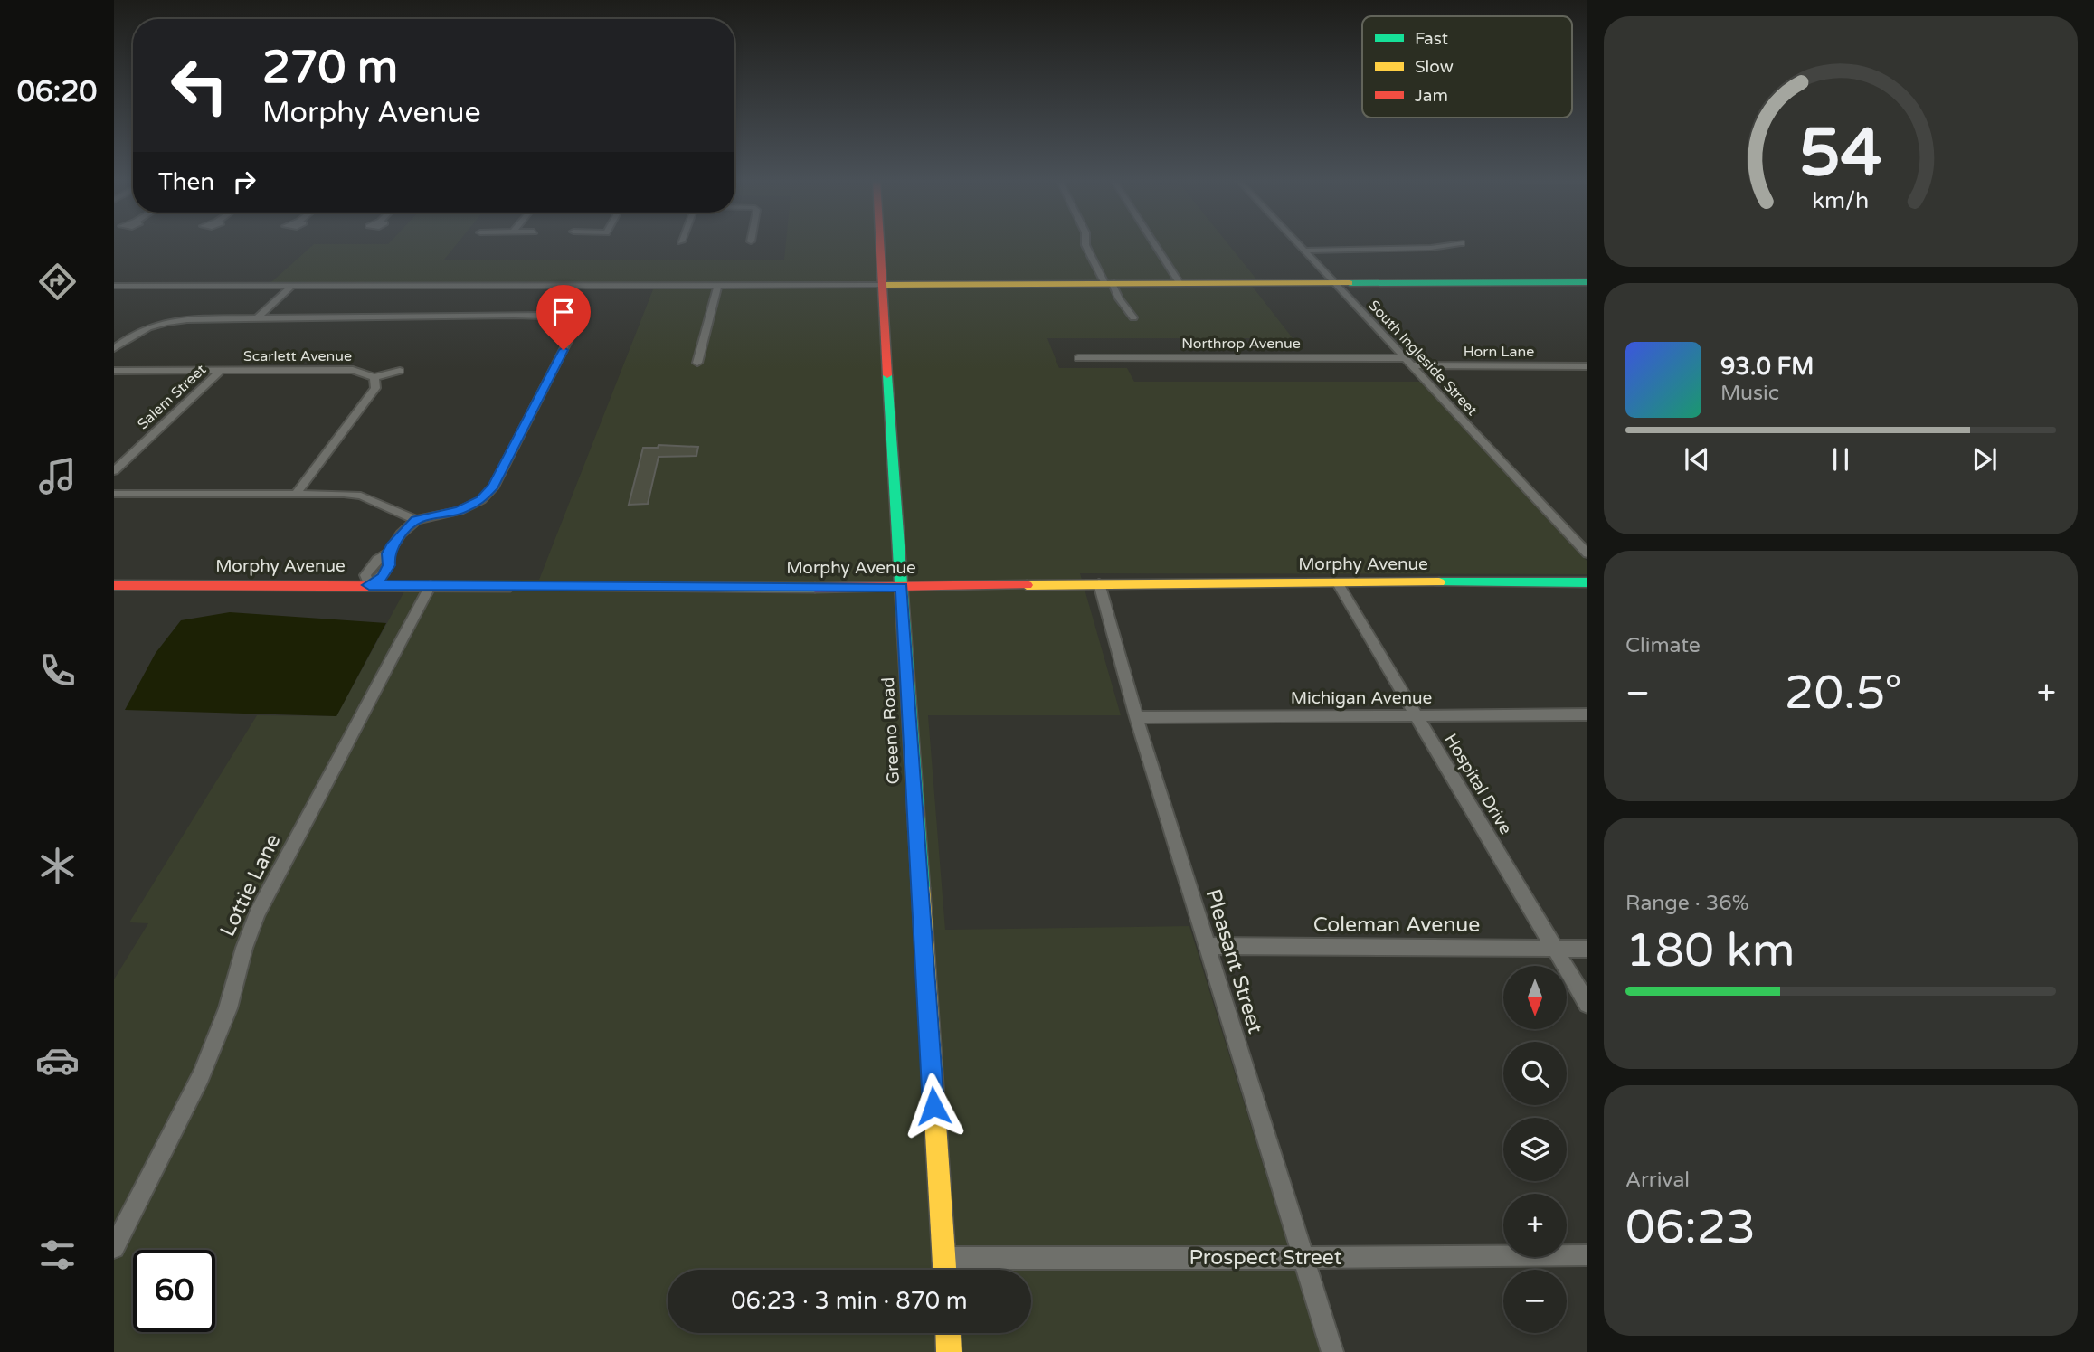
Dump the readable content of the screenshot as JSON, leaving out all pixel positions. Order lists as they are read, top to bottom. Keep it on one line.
{"streets":{"street":["Northrop Avenue","Horn Lane","Scarlett Avenue","South Ingleside Street","Salem Street","Morphy Avenue","Michigan Avenue","Greeno Road","Hospital Drive","Lottie Lane","Coleman Avenue","Pleasant Street","Prospect Street"]},"crossings":[["Northrop Avenue","South Ingleside Street"],["Horn Lane","South Ingleside Street"],["Scarlett Avenue","Salem Street"],["Morphy Avenue","Greeno Road"],["Morphy Avenue","Hospital Drive"],["Morphy Avenue","Lottie Lane"],["Morphy Avenue","Pleasant Street"],["Michigan Avenue","Hospital Drive"],["Michigan Avenue","Pleasant Street"],["Greeno Road","Prospect Street"],["Hospital Drive","Coleman Avenue"],["Coleman Avenue","Pleasant Street"],["Pleasant Street","Prospect Street"]],"legend":["Fast","Slow","Jam"],"north":"bottom","page":{"tabs":"06:20","turn":["270 m","Morphy Avenue"],"then":"Then","song":["93.0 FM","Music"],"tile":["Climate",["Range · 36%","180 km"],["Arrival","06:23"]],"heat":["−","20.5°","+"],"map_buttons":["+","−"],"limit":"60","trip":"06:23 · 3 min · 870 m","gauge":["54","km/h"]}}
